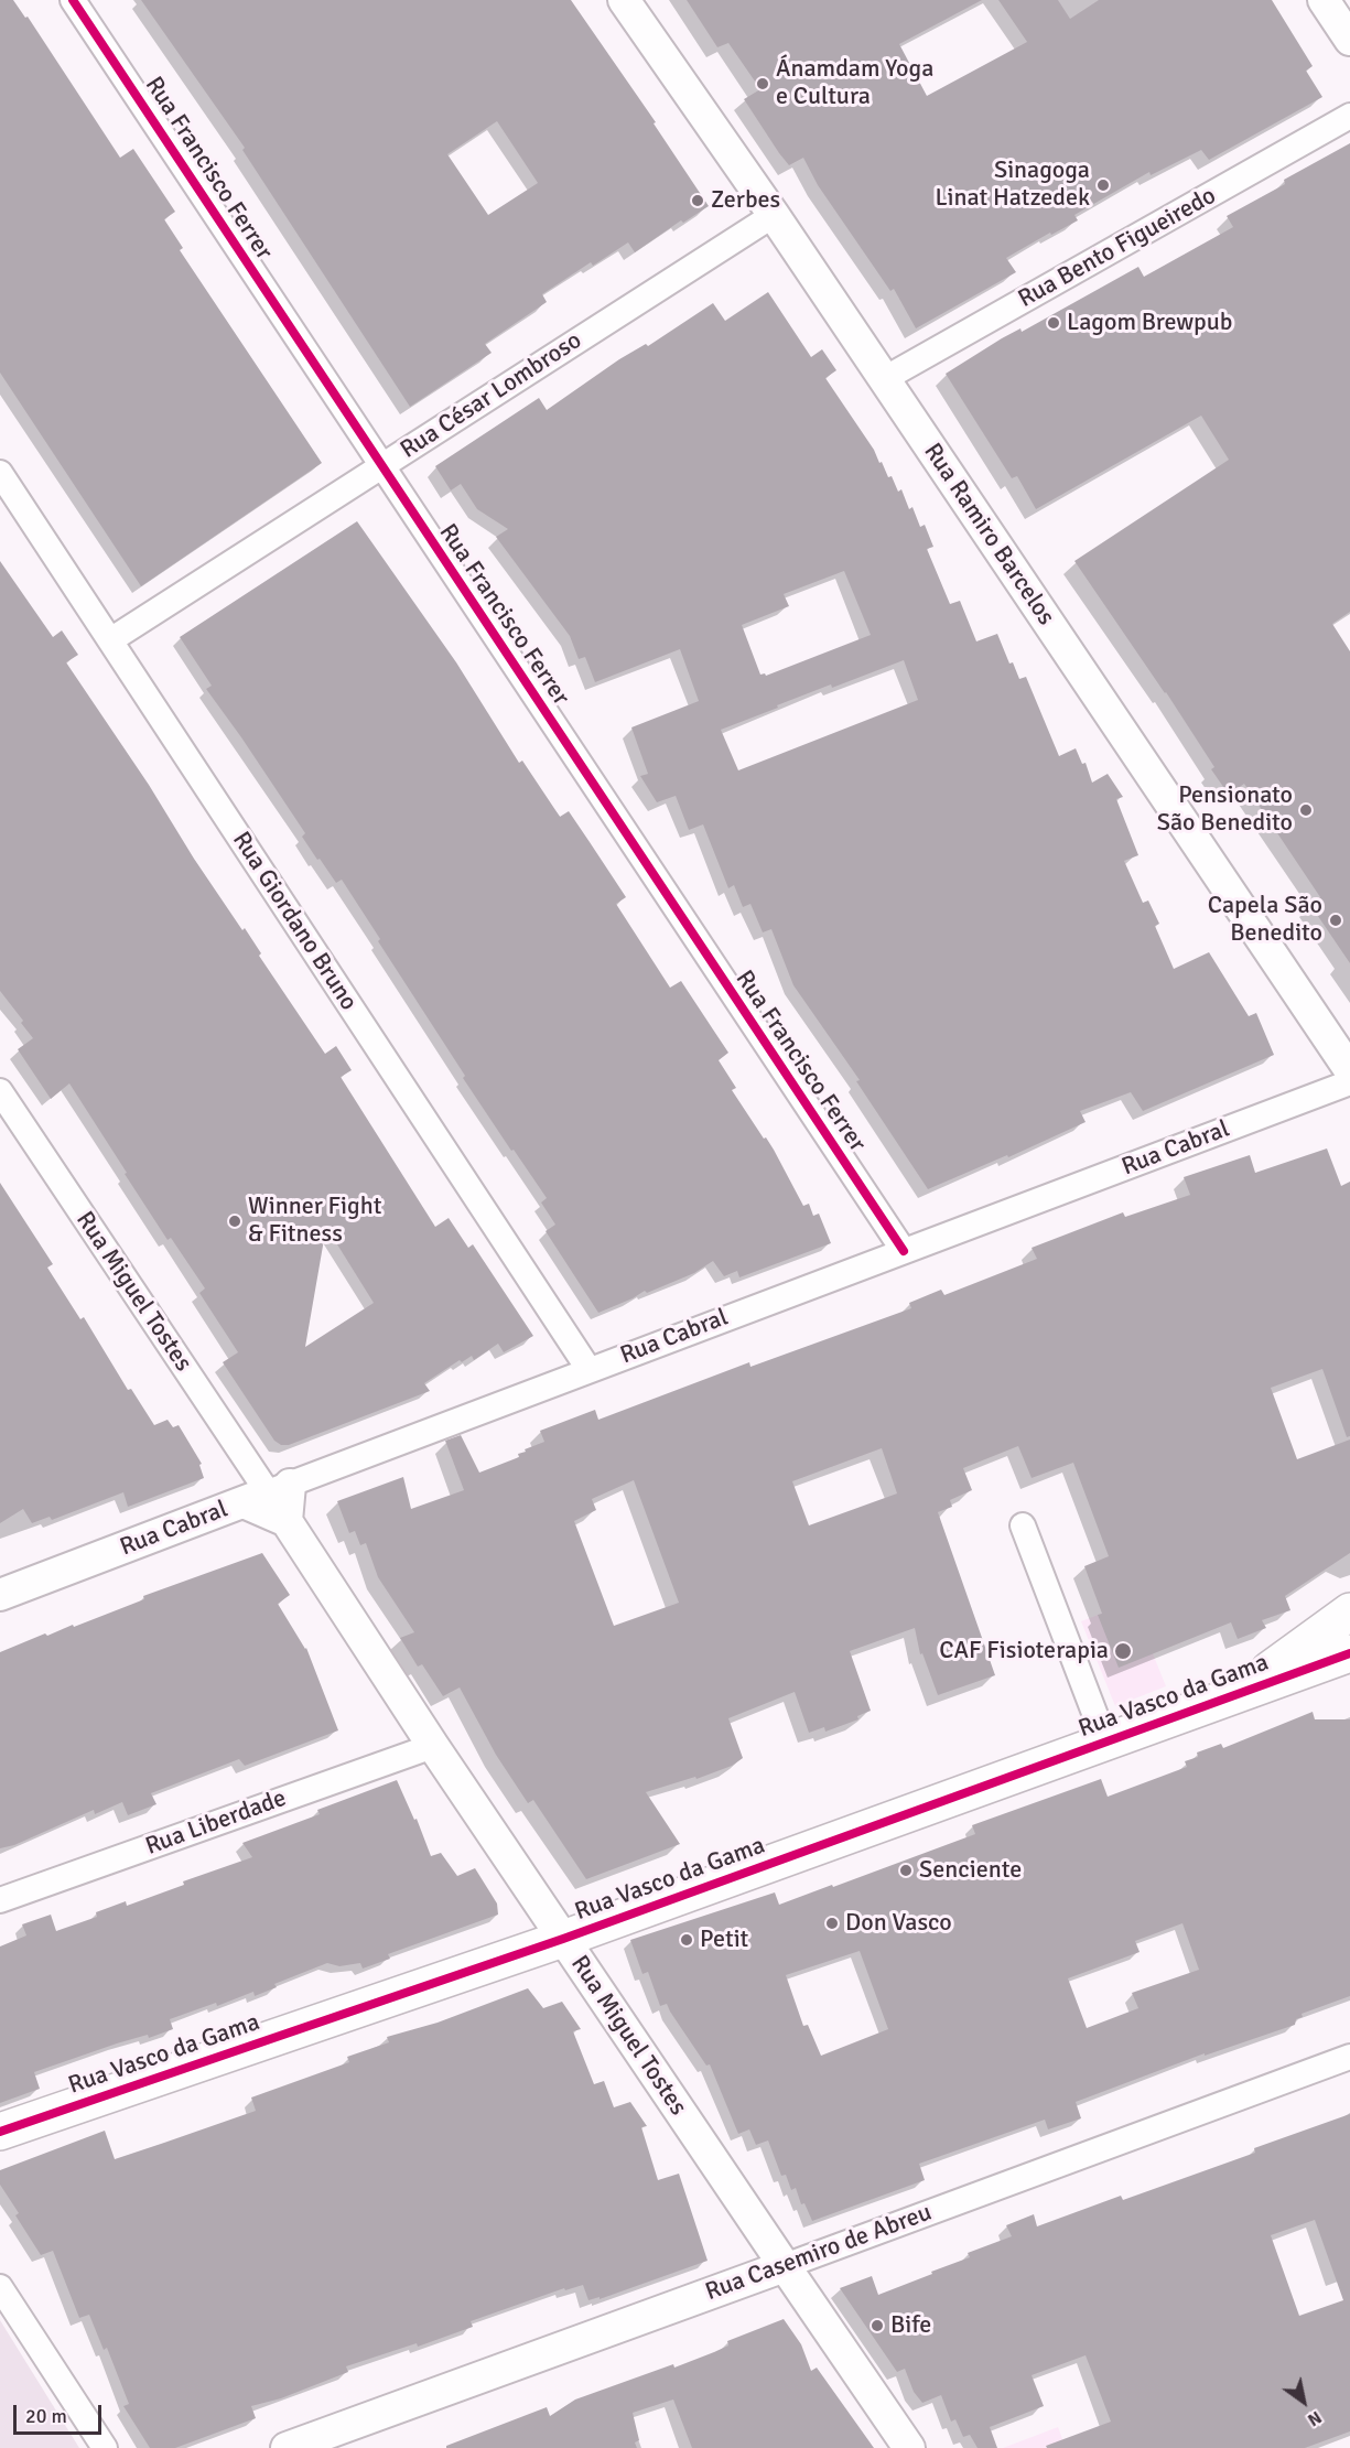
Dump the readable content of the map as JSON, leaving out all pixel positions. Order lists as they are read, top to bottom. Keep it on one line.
{"streets":{"main road":["Rua Vasco da Gama"],"street":["Rua Francisco Ferrer","Rua Bento Figueiredo","Rua César Lombroso","Rua Ramiro Barcelos","Rua Giordano Bruno","Rua Cabral","Rua Miguel Tostes","Rua Liberdade","Rua Casemiro de Abreu"]},"crossings":[["Rua Francisco Ferrer","Rua César Lombroso"],["Rua Francisco Ferrer","Rua Cabral"],["Rua Bento Figueiredo","Rua Ramiro Barcelos"],["Rua César Lombroso","Rua Ramiro Barcelos"],["Rua César Lombroso","Rua Giordano Bruno"],["Rua Giordano Bruno","Rua Cabral"],["Rua Cabral","Rua Miguel Tostes"],["Rua Miguel Tostes","Rua Vasco da Gama"],["Rua Miguel Tostes","Rua Liberdade"],["Rua Miguel Tostes","Rua Casemiro de Abreu"]],"places":["Ánamdam Yoga e Cultura","Sinagoga Linat Hatzedek","Zerbes","Lagom Brewpub","Pensionato São Benedito","Capela São Benedito","Winner Fight & Fitness","CAF Fisioterapia","Senciente","Don Vasco","Petit","Bife"],"scale_bar":"20 m","north":"bottom right"}
